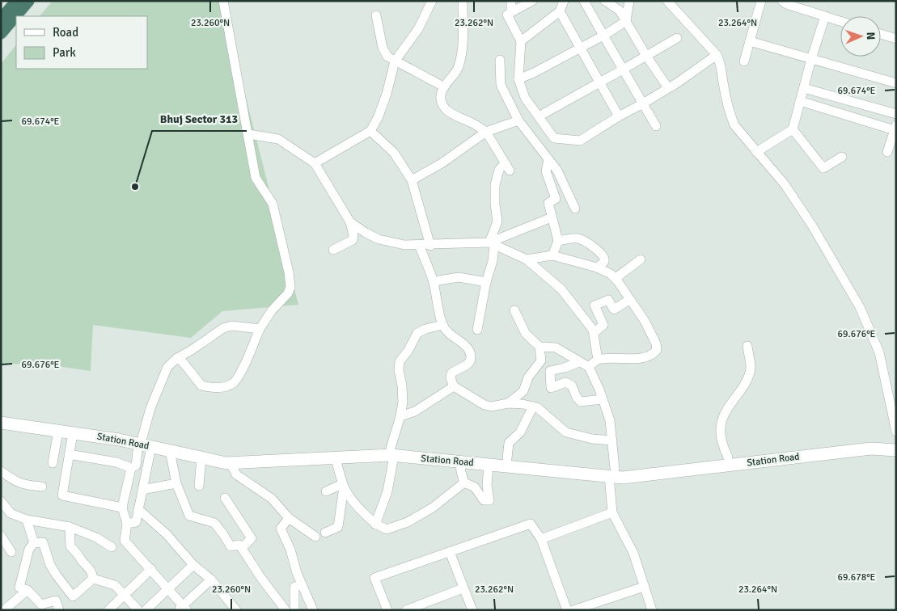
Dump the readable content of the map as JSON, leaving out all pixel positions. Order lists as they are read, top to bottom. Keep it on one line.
{"streets":{"street":["Station Road"]},"places":["Bhuj Sector 313"],"legend":["Road","Park"],"north":"right","coordinates":["23.260°N","23.262°N","23.264°N","69.674°E","69.676°E","69.678°E"]}
